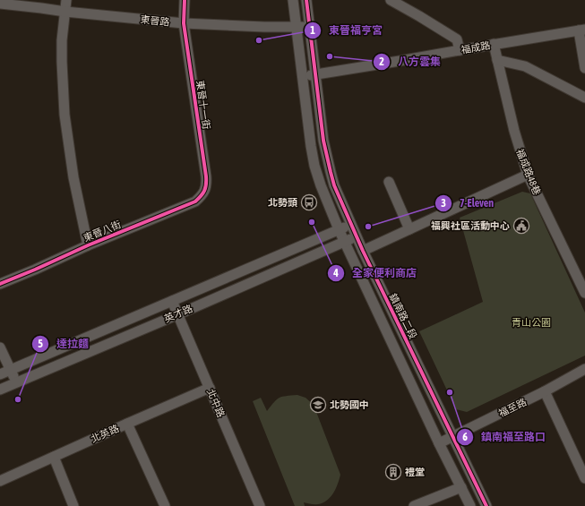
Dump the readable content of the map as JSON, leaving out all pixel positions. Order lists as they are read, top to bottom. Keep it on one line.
{"streets":{"street":["東晉路","福成路","東晉十一街","福成路48巷","東晉八街","英才路","鎮南路二段","北中路","福至路","北英路"]},"crossings":[["東晉路","東晉十一街"],["東晉路","鎮南路二段"],["福成路","福成路48巷"],["福成路","鎮南路二段"],["東晉十一街","東晉八街"],["英才路","鎮南路二段"],["英才路","北中路"],["鎮南路二段","福至路"],["北中路","北英路"]],"parks":["青山公園"],"places":{"other":["東晉福亨宮","八方雲集","全家便利商店","7-Eleven","鎮南福至路口","達拉麵"],"bus stop":["北勢頭"],"public building":["福興社區活動中心"],"school or university":["北勢國中"],"building":["禮堂"]}}
